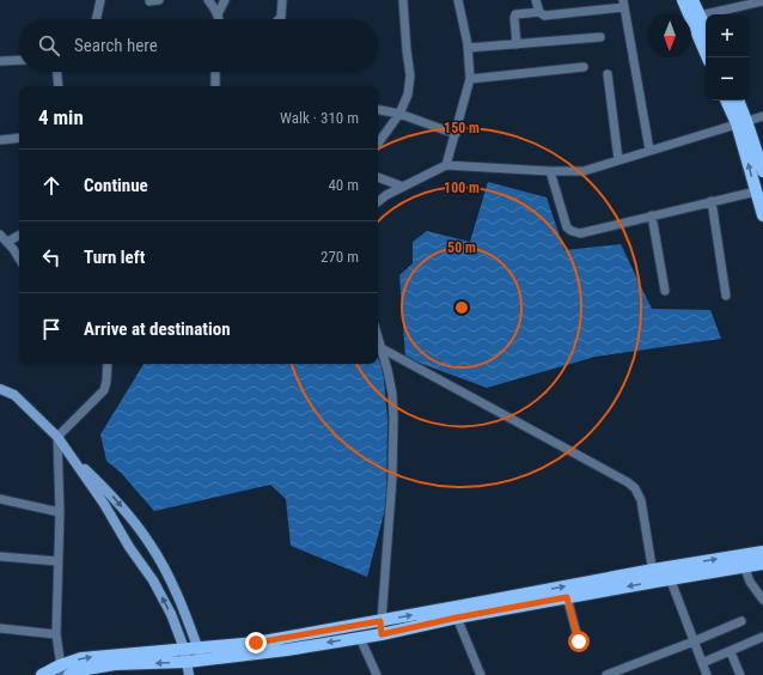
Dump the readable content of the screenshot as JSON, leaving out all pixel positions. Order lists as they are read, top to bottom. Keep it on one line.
{"north":"bottom","page":{"map_buttons":["+","−"],"search":"Search here","heading":["4 min","Walk · 310 m"],"list":[["Continue","40 m"],["Turn left","270 m"],"Arrive at destination"]},"rings":["150 m","100 m","50 m"]}
